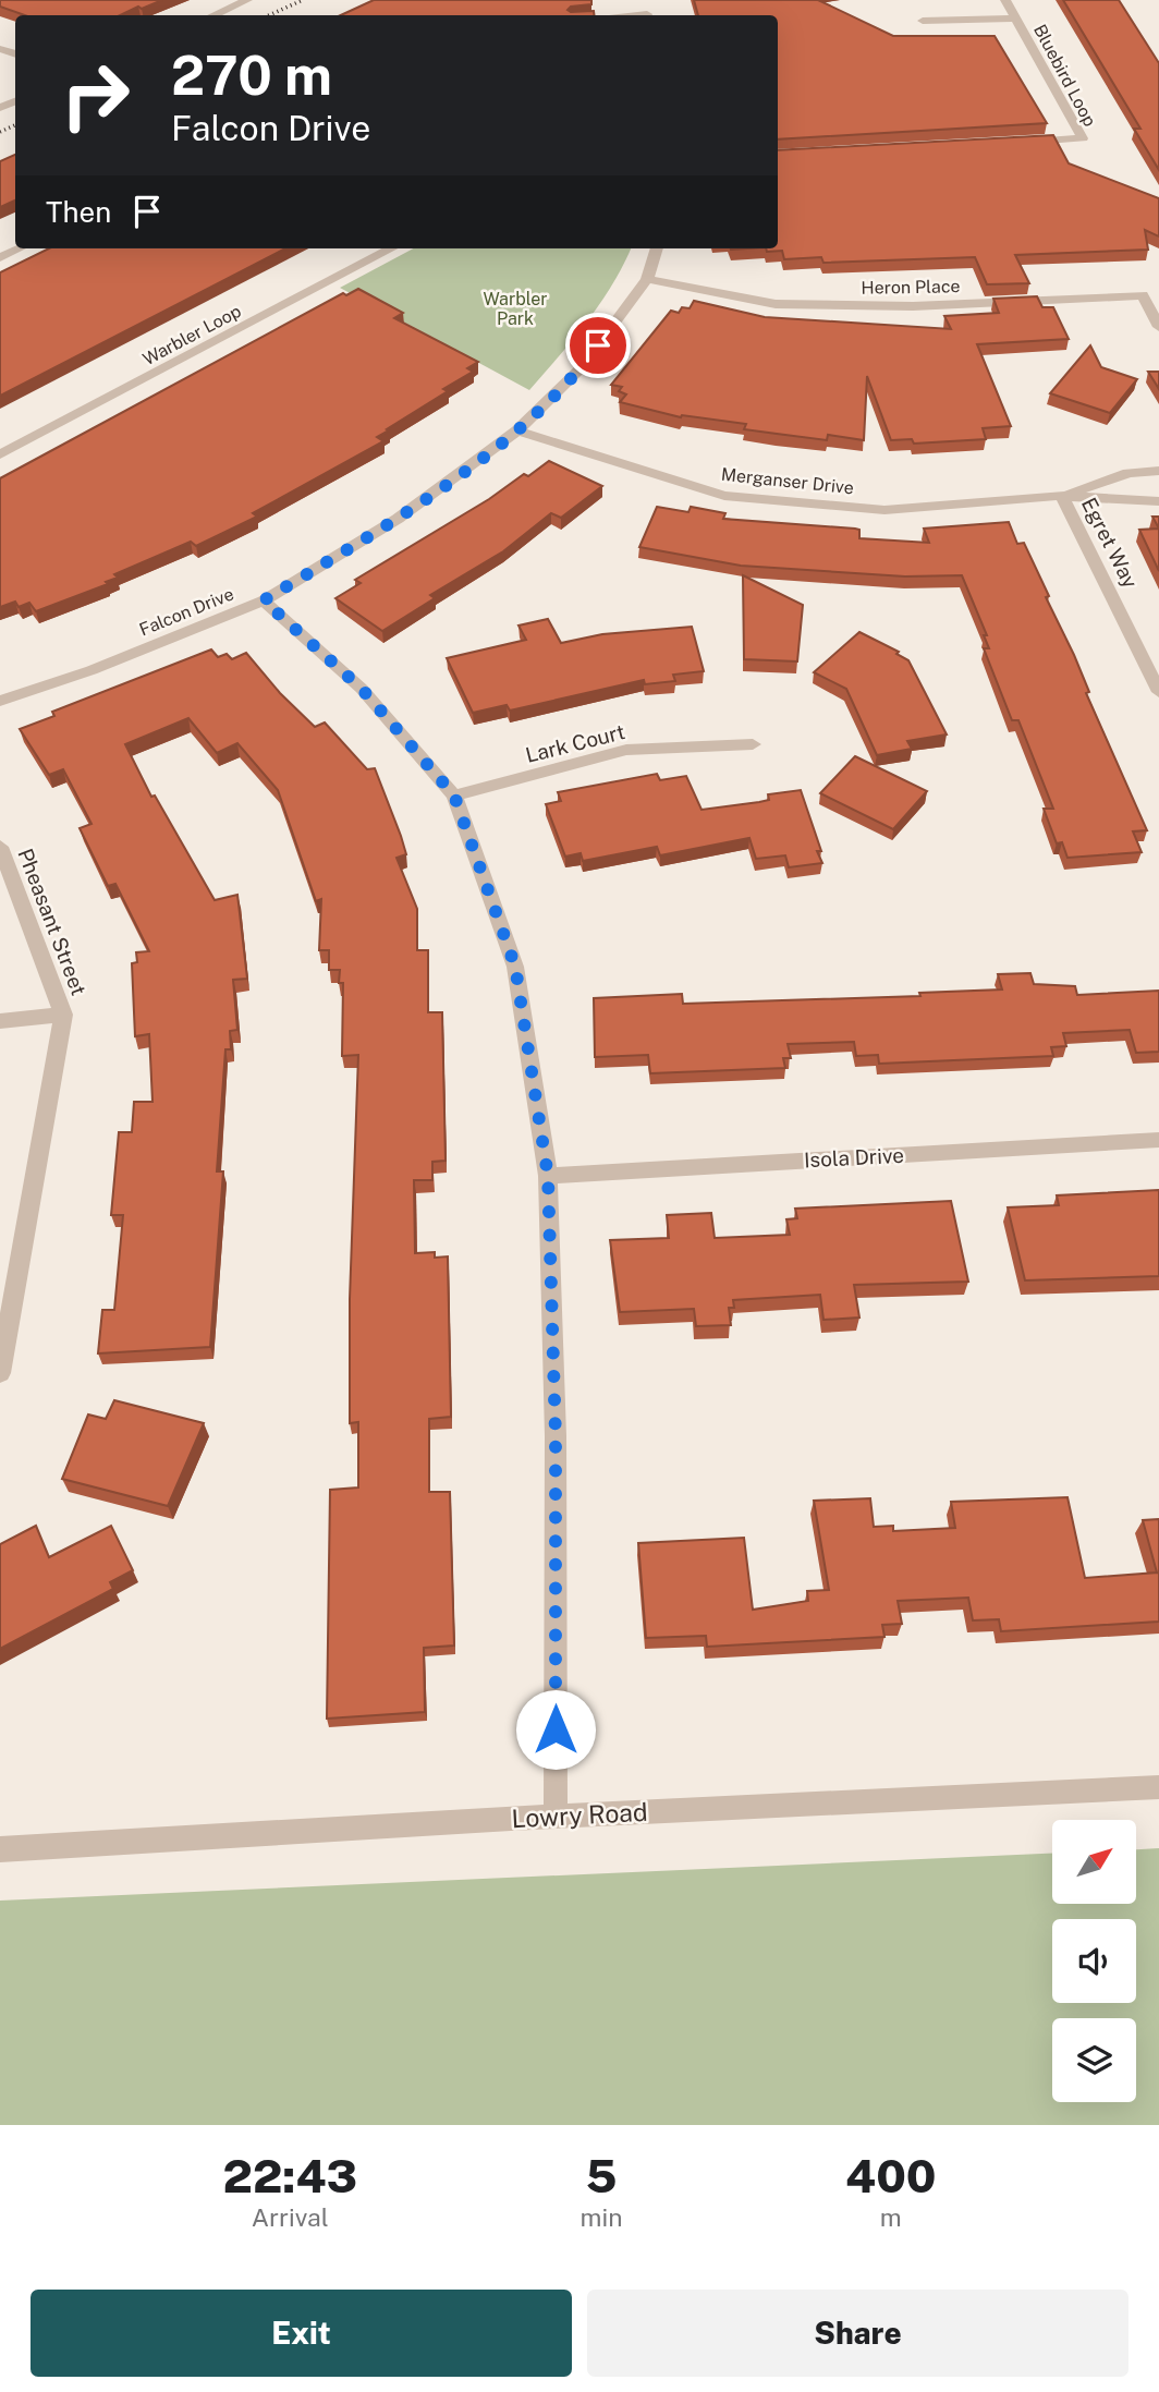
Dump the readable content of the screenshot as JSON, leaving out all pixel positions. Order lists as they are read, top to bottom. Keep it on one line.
{"streets":{"street":["Bluebird Loop","Heron Place","Warbler Loop","Merganser Drive","Egret Way","Falcon Drive","Lark Court","Pheasant Street","Isola Drive","Lowry Road"]},"crossings":[["Heron Place","Falcon Drive"],["Merganser Drive","Egret Way"],["Merganser Drive","Falcon Drive"]],"parks":["Warbler Park"],"north":"top right","page":{"turn":["270 m","Falcon Drive"],"then":"Then","eta":["22:43","Arrival","5","min","400","m"],"buttons":["Exit","Share"]}}
